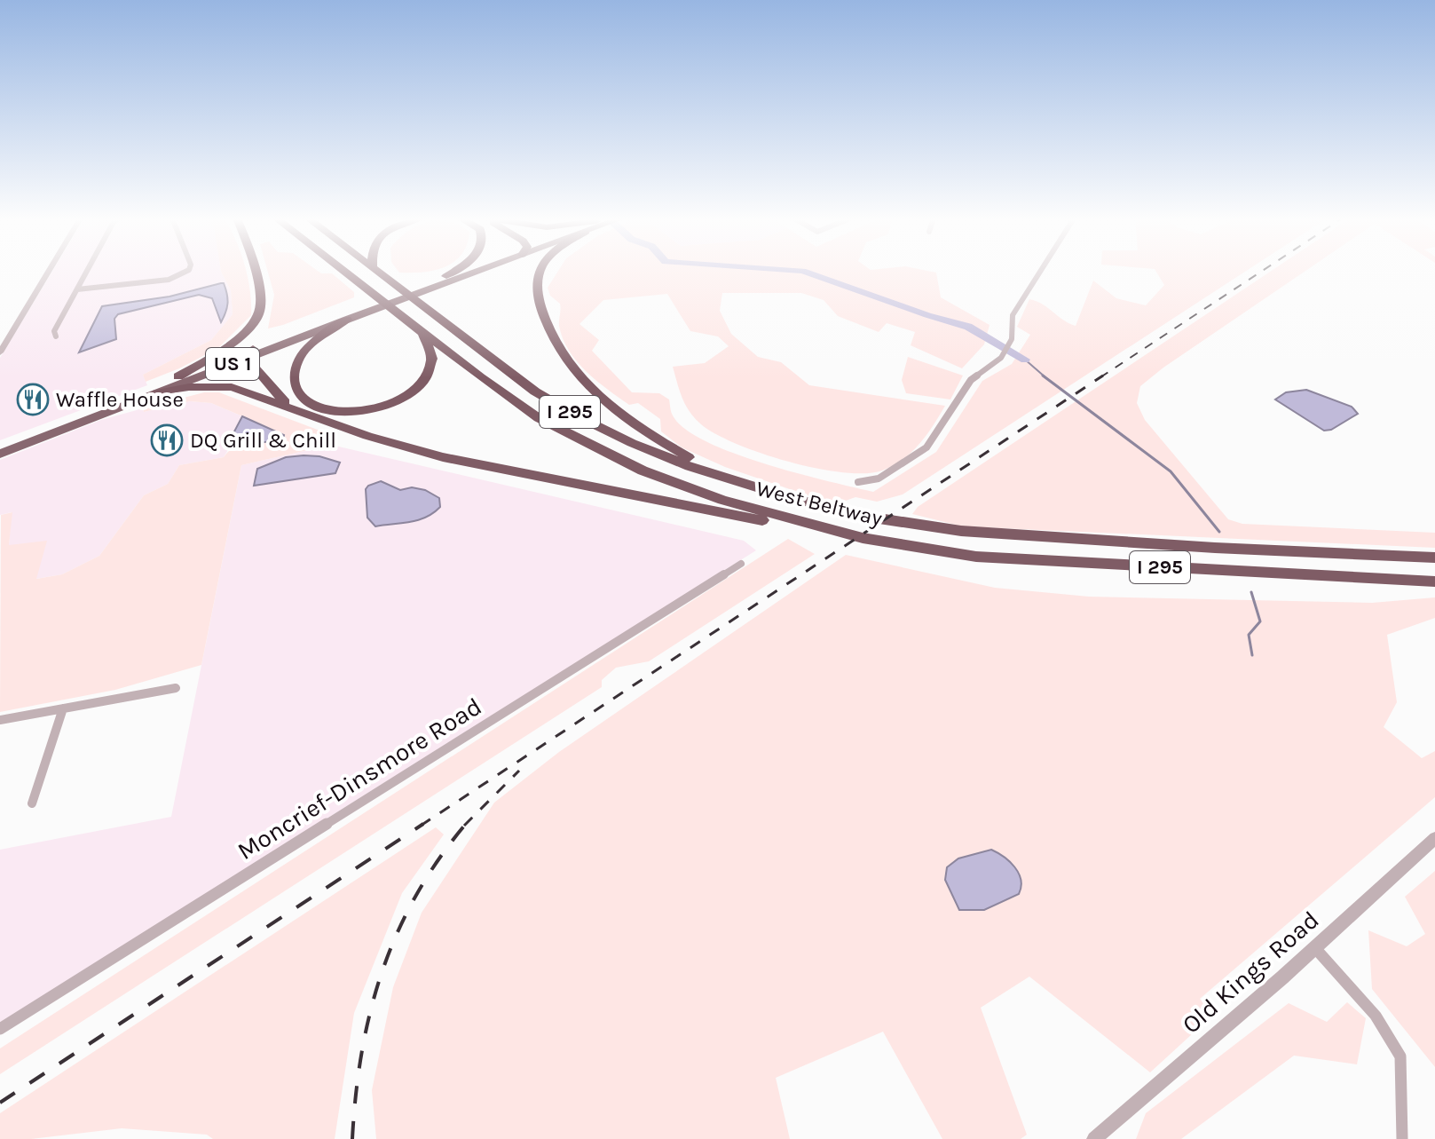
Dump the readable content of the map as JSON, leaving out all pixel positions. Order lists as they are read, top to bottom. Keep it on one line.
{"streets":{"highway":["US 1","I 295","West Beltway"],"street":["Moncrief-Dinsmore Road","Old Kings Road"]},"places":{"restaurant":["Waffle House","DQ Grill & Chill"]}}
